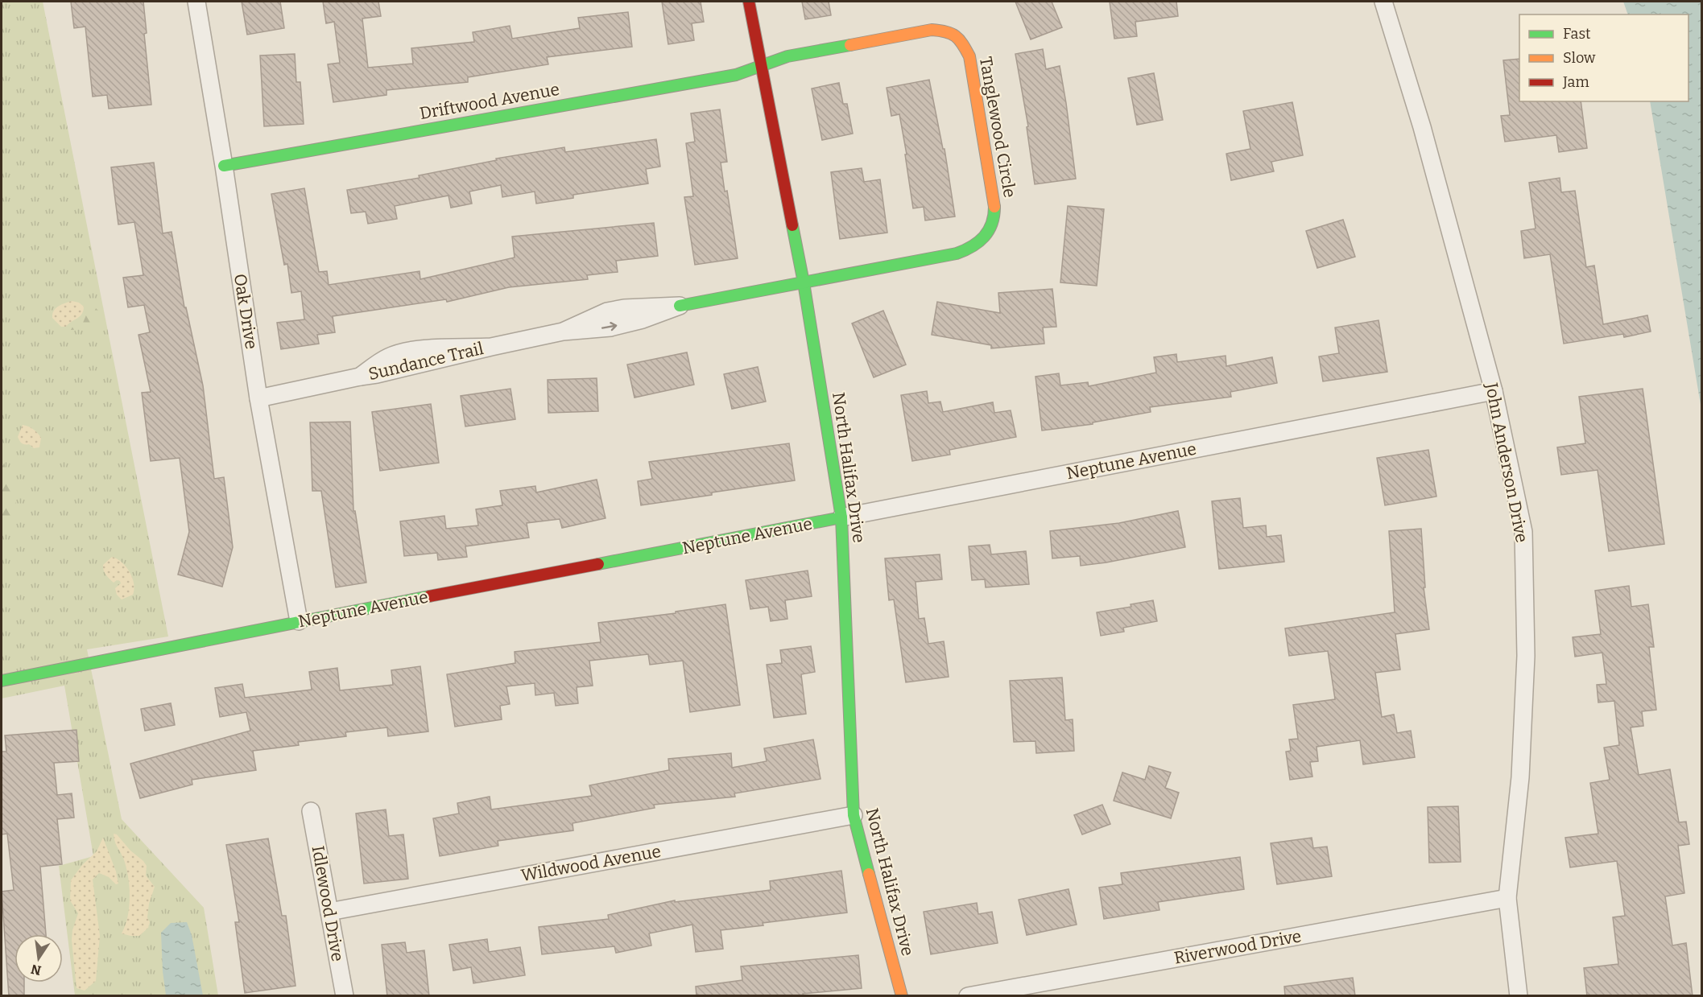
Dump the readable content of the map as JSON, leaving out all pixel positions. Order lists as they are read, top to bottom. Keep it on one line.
{"streets":{"street":["Driftwood Avenue","Tanglewood Circle","Oak Drive","Sundance Trail","Neptune Avenue","John Anderson Drive","North Halifax Drive","Wildwood Avenue","Idlewood Drive","Riverwood Drive"]},"crossings":[["Driftwood Avenue","Tanglewood Circle"],["Driftwood Avenue","Oak Drive"],["Driftwood Avenue","North Halifax Drive"],["Tanglewood Circle","Sundance Trail"],["Tanglewood Circle","North Halifax Drive"],["Oak Drive","Sundance Trail"],["Oak Drive","Neptune Avenue"],["Sundance Trail","North Halifax Drive"],["Neptune Avenue","John Anderson Drive"],["Neptune Avenue","North Halifax Drive"],["John Anderson Drive","Riverwood Drive"],["North Halifax Drive","Wildwood Avenue"],["Wildwood Avenue","Idlewood Drive"]],"legend":["Fast","Slow","Jam"],"north":"bottom"}
